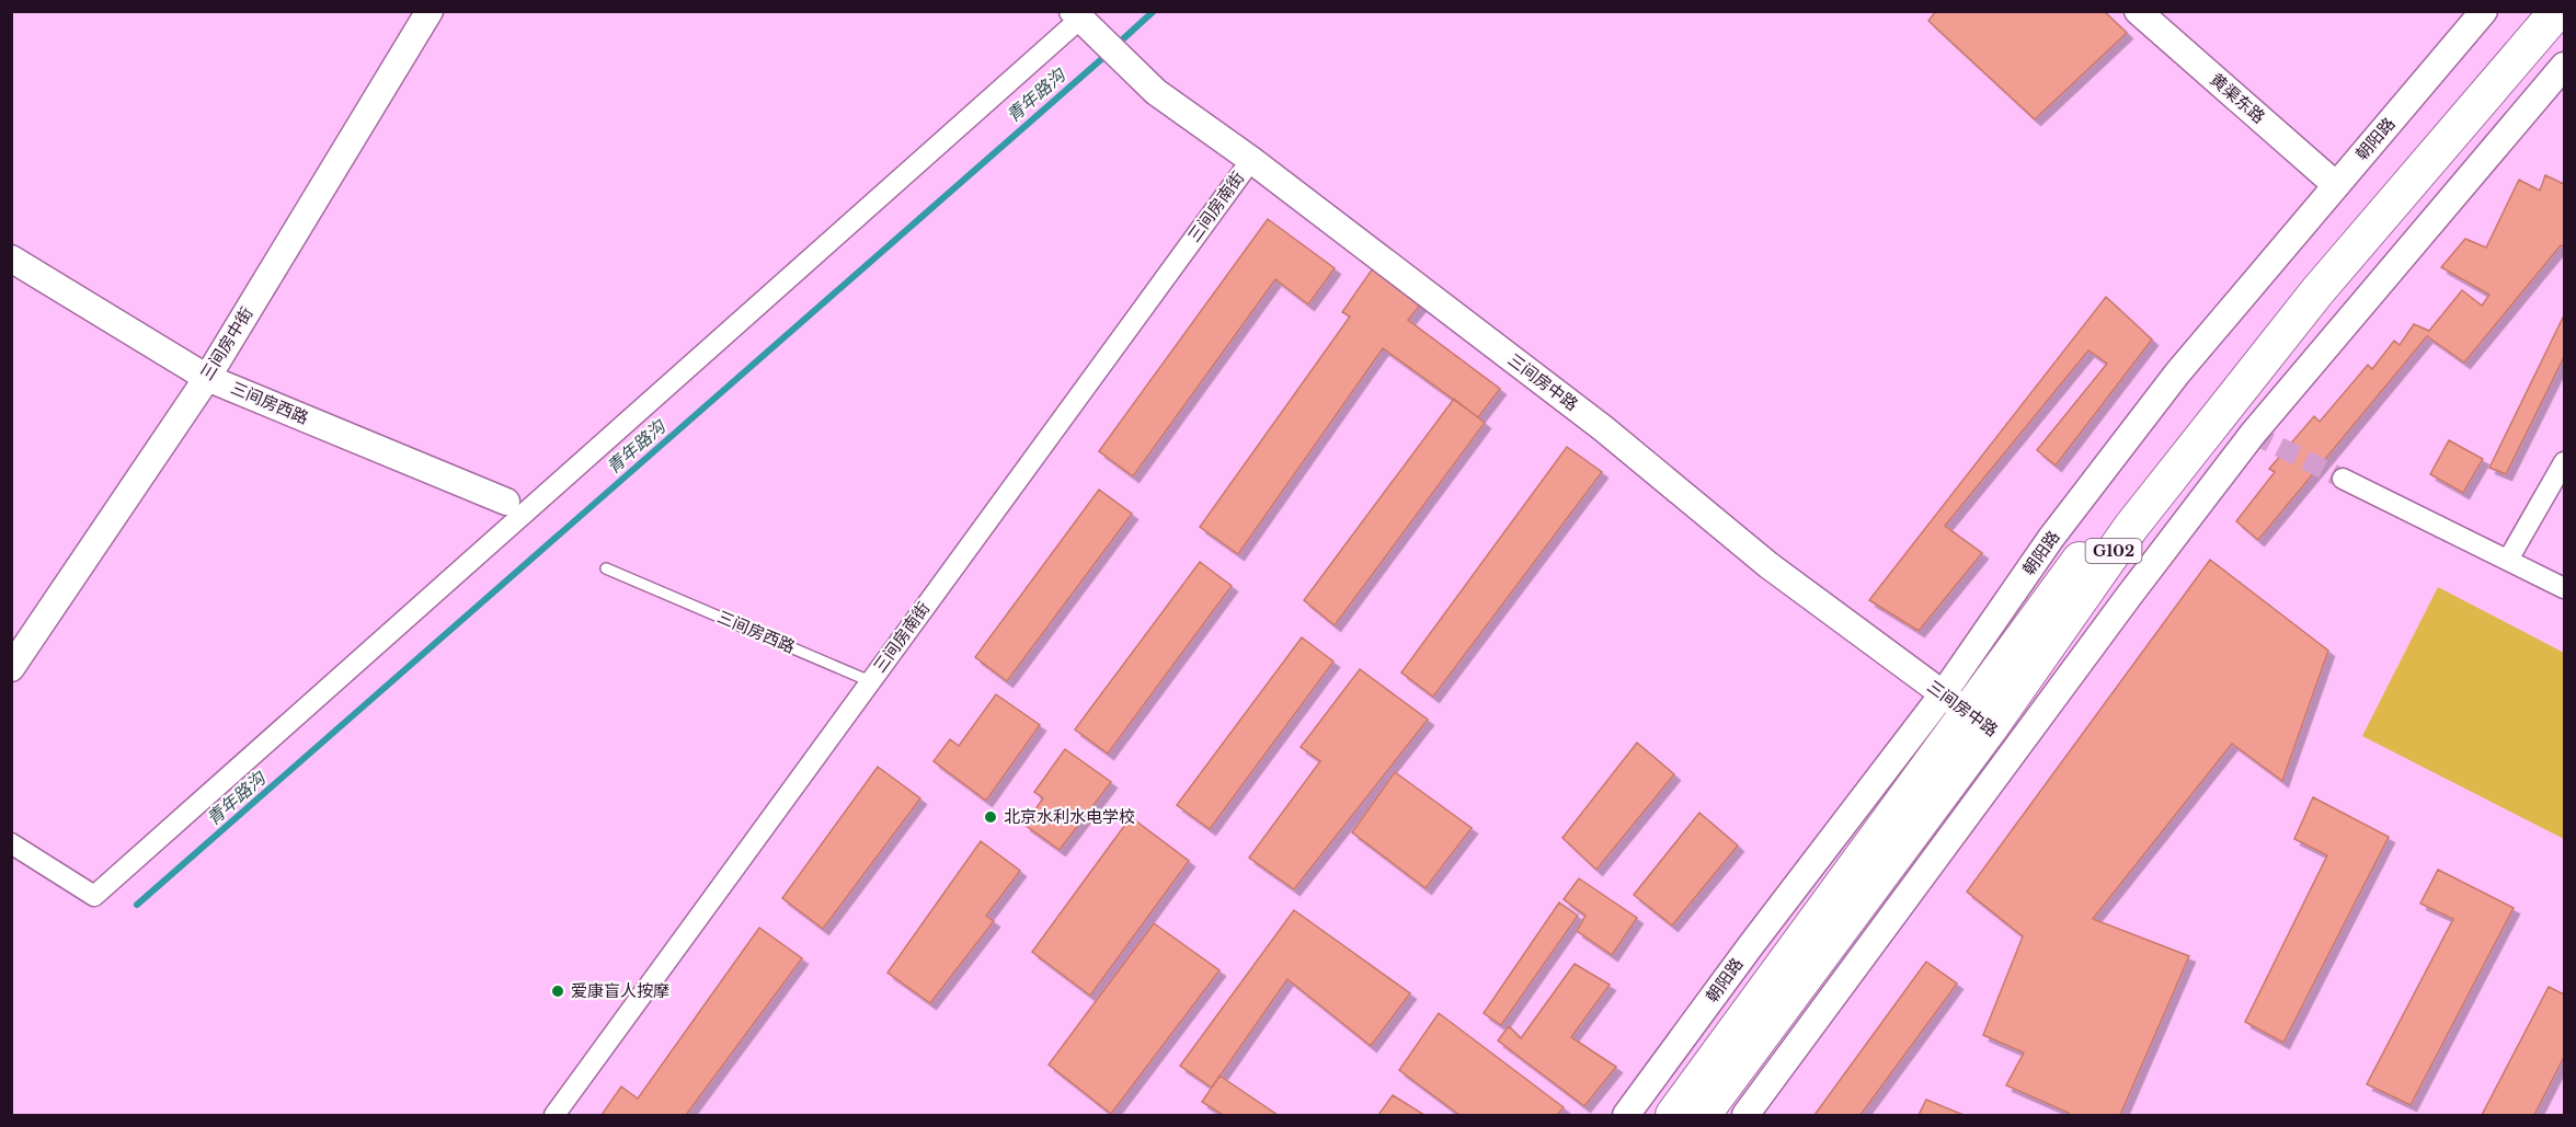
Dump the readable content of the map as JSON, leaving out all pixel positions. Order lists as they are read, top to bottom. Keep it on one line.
{"streets":{"highway":["朝阳路","G102"],"street":["黄渠东路","三间房南街","三间房中街","三间房中路","三间房西路"]},"crossings":[["黄渠东路","朝阳路"],["朝阳路","三间房中路"],["三间房南街","三间房中路"],["三间房南街","三间房西路"],["三间房中街","三间房西路"]],"water":["青年路沟"],"places":["北京水利水电学校","爱康盲人按摩"]}
